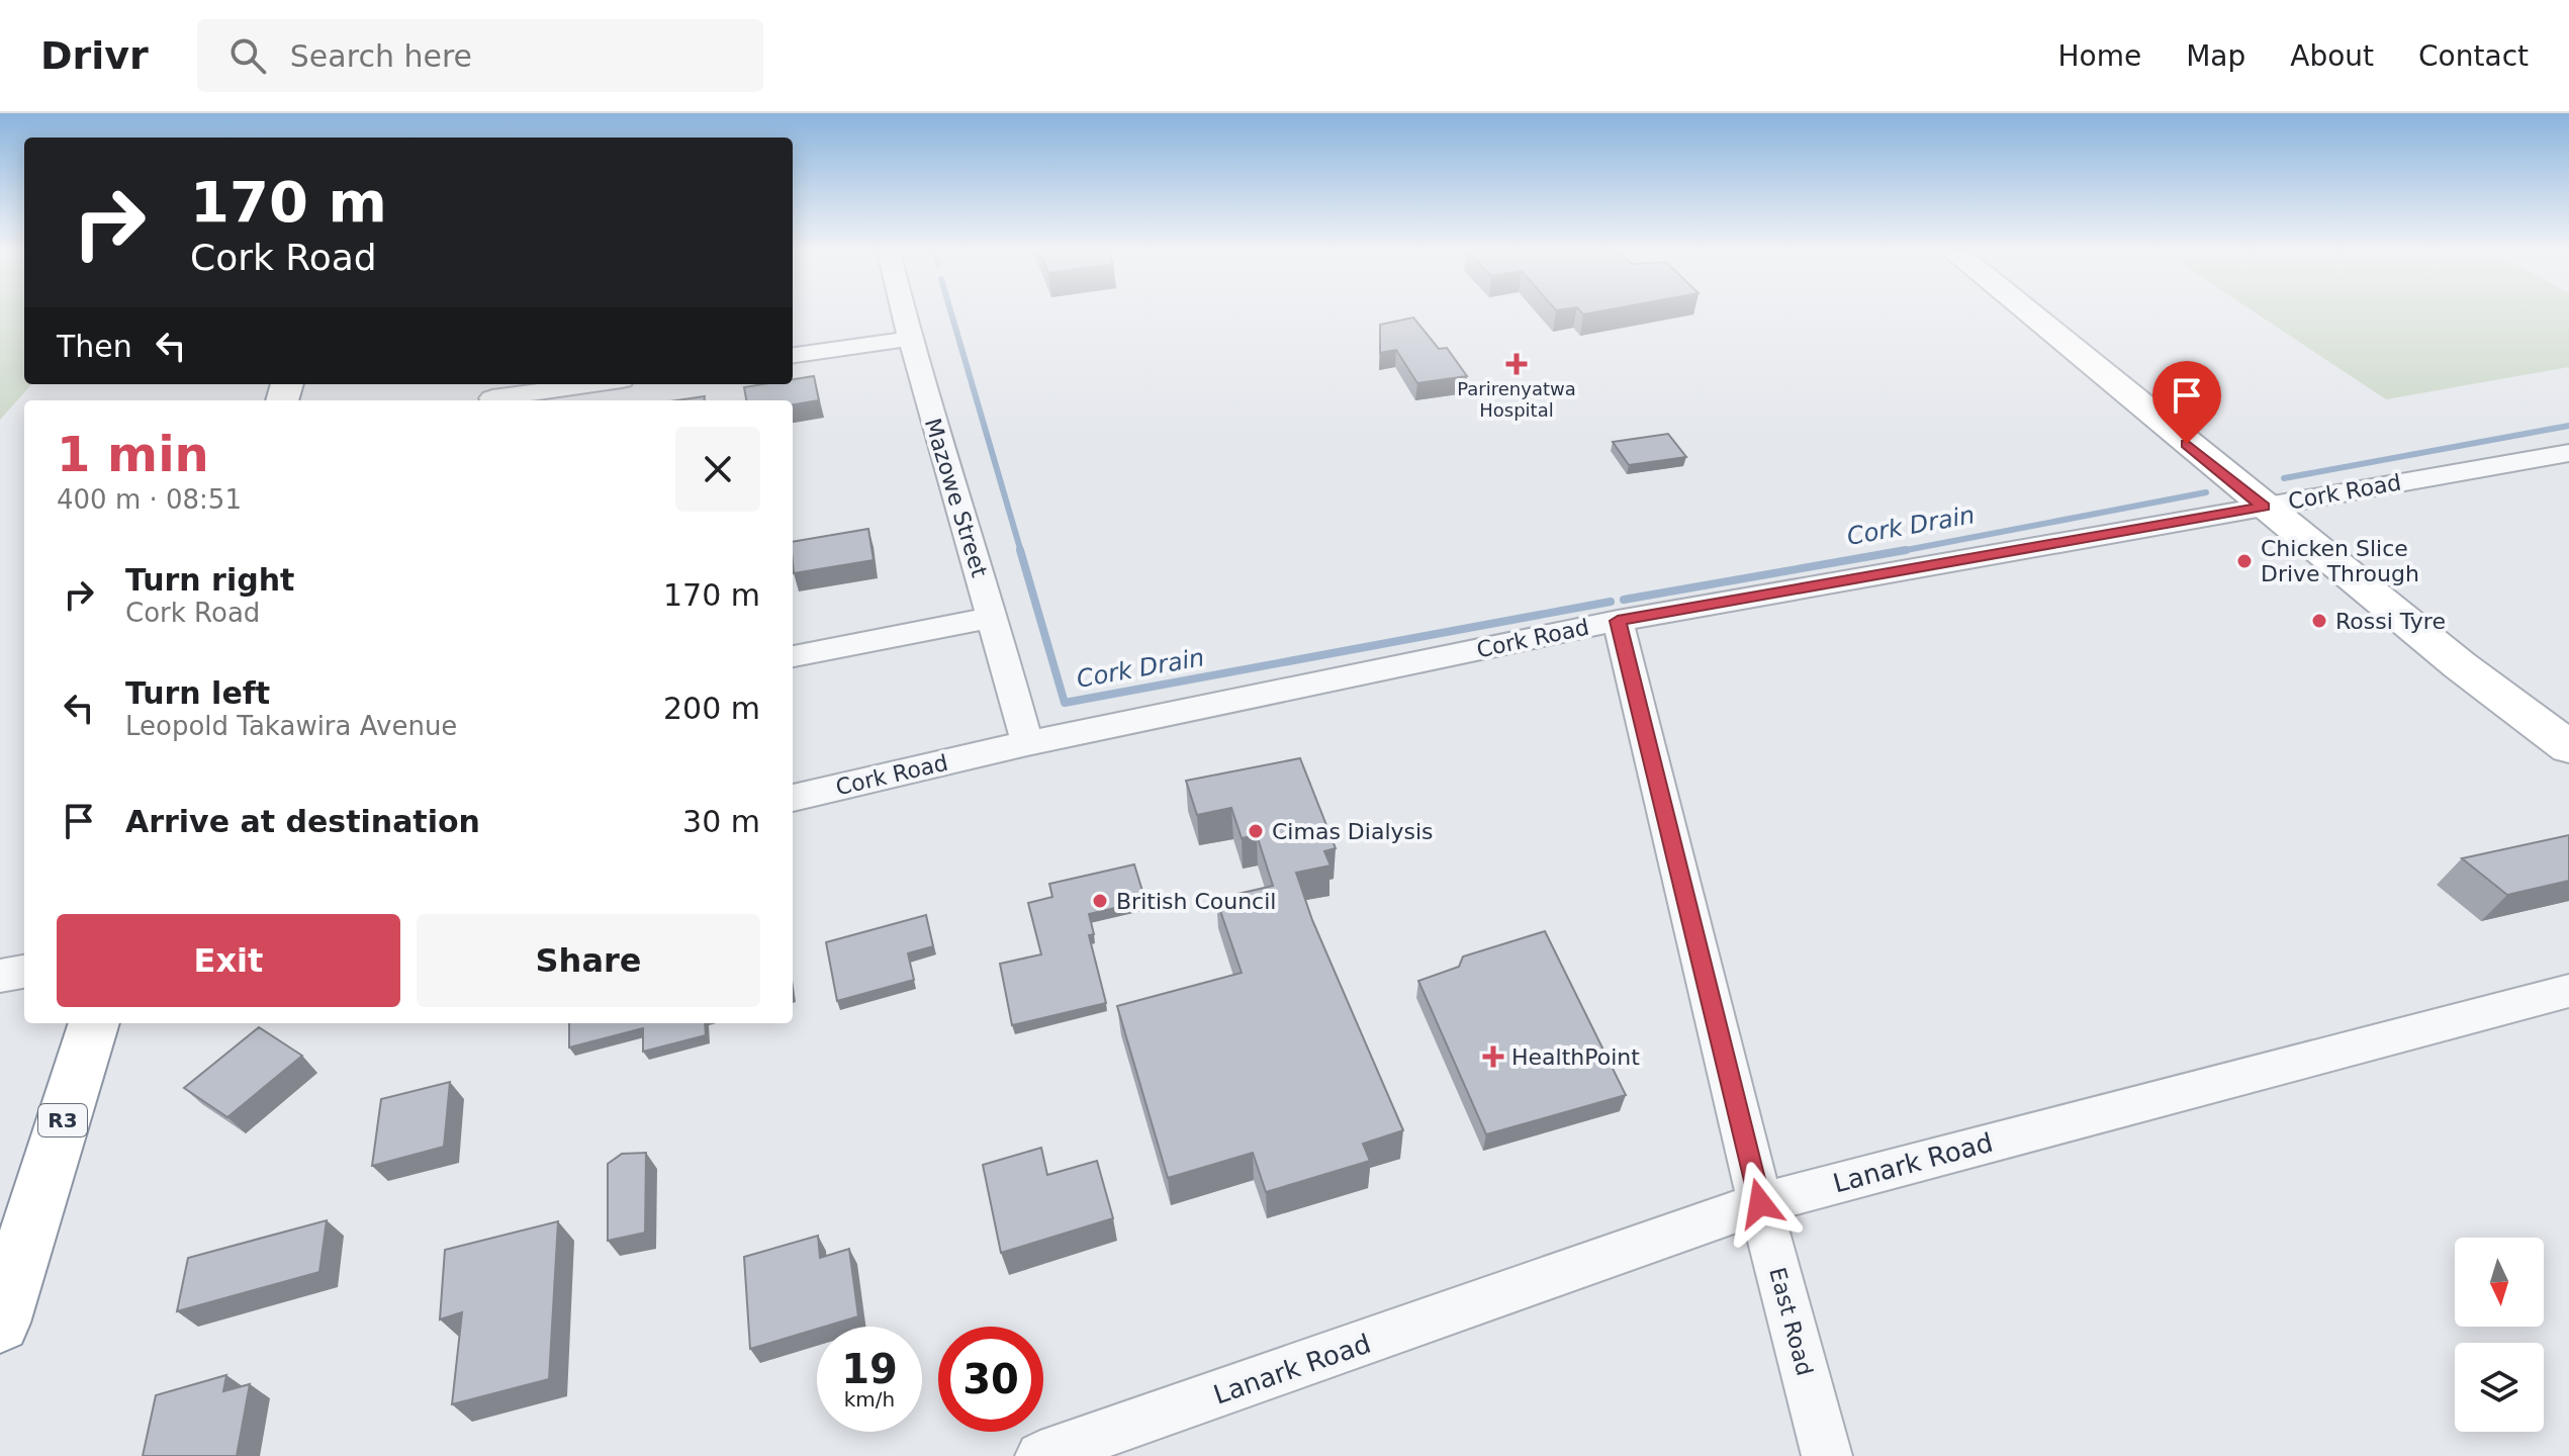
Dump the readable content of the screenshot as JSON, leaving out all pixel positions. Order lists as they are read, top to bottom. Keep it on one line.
{"streets":{"main road":["R3"],"street":["Cork Road","Mazowe Street","Lanark Road","East Road"]},"crossings":[["Cork Road","Mazowe Street"],["Cork Road","East Road"],["Lanark Road","East Road"]],"water":["Cork Drain"],"places":{"health":["Parirenyatwa Hospital","HealthPoint"],"other":["Chicken Slice Drive Through","Rossi Tyre","Cimas Dialysis","British Council"]},"north":"bottom","page":{"header":"Drivr","search":"Search here","nav":["Home","Map","About","Contact"],"turn":["170 m","Cork Road"],"then":"Then","heading":["1 min","400 m · 08:51"],"list":[{"name":"Turn right","note":"Cork Road","value":"170 m"},{"name":"Turn left","note":"Leopold Takawira Avenue","value":"200 m"},{"name":"Arrive at destination","value":"30 m"}],"buttons":["Exit","Share"],"speed":"19 km/h","limit":"30"}}
